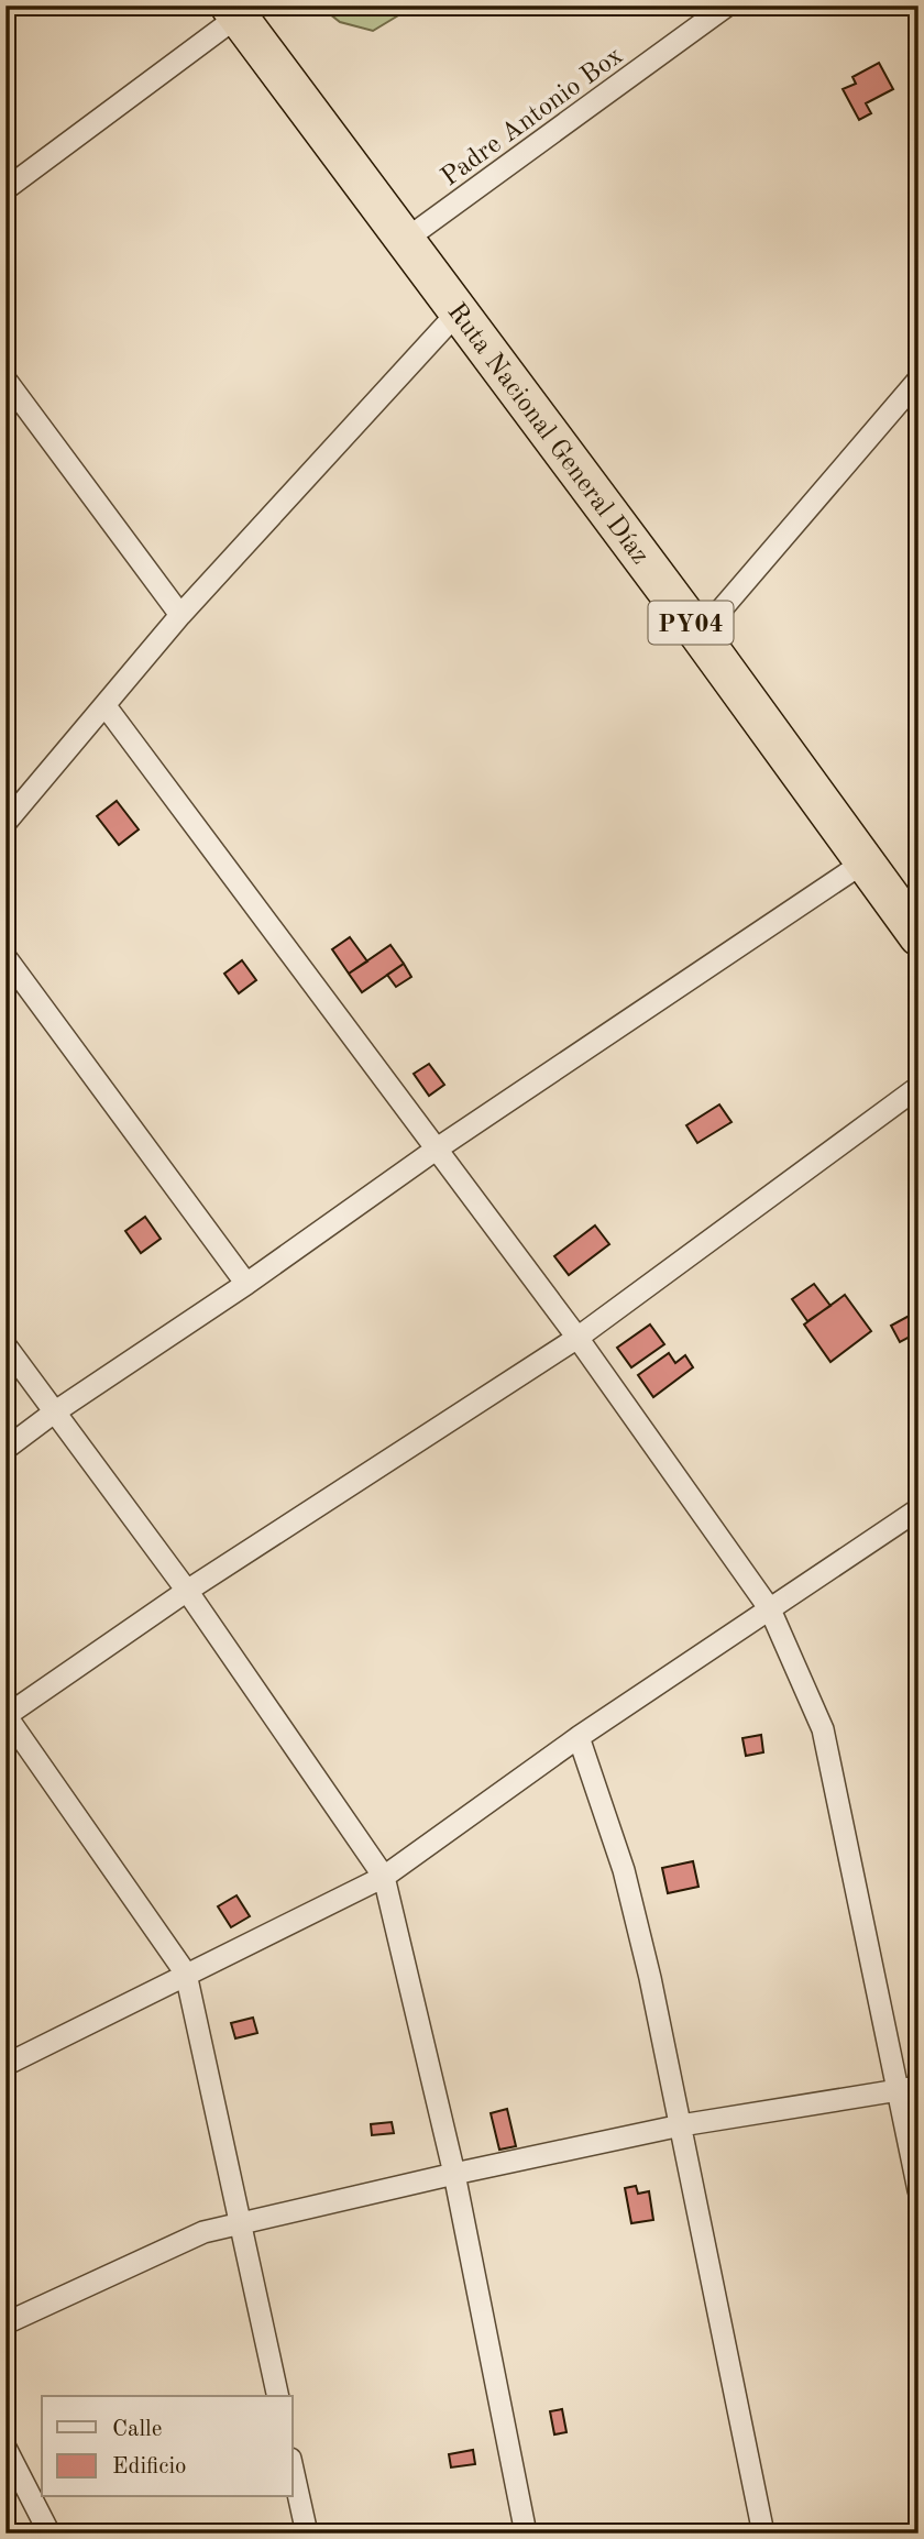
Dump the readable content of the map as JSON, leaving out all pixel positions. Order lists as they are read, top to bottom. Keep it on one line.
{"streets":{"highway":["Ruta Nacional General Díaz","PY04"],"street":["Padre Antonio Box"]},"crossings":[["Padre Antonio Box","Ruta Nacional General Díaz"]],"legend":["Calle","Edificio"]}
